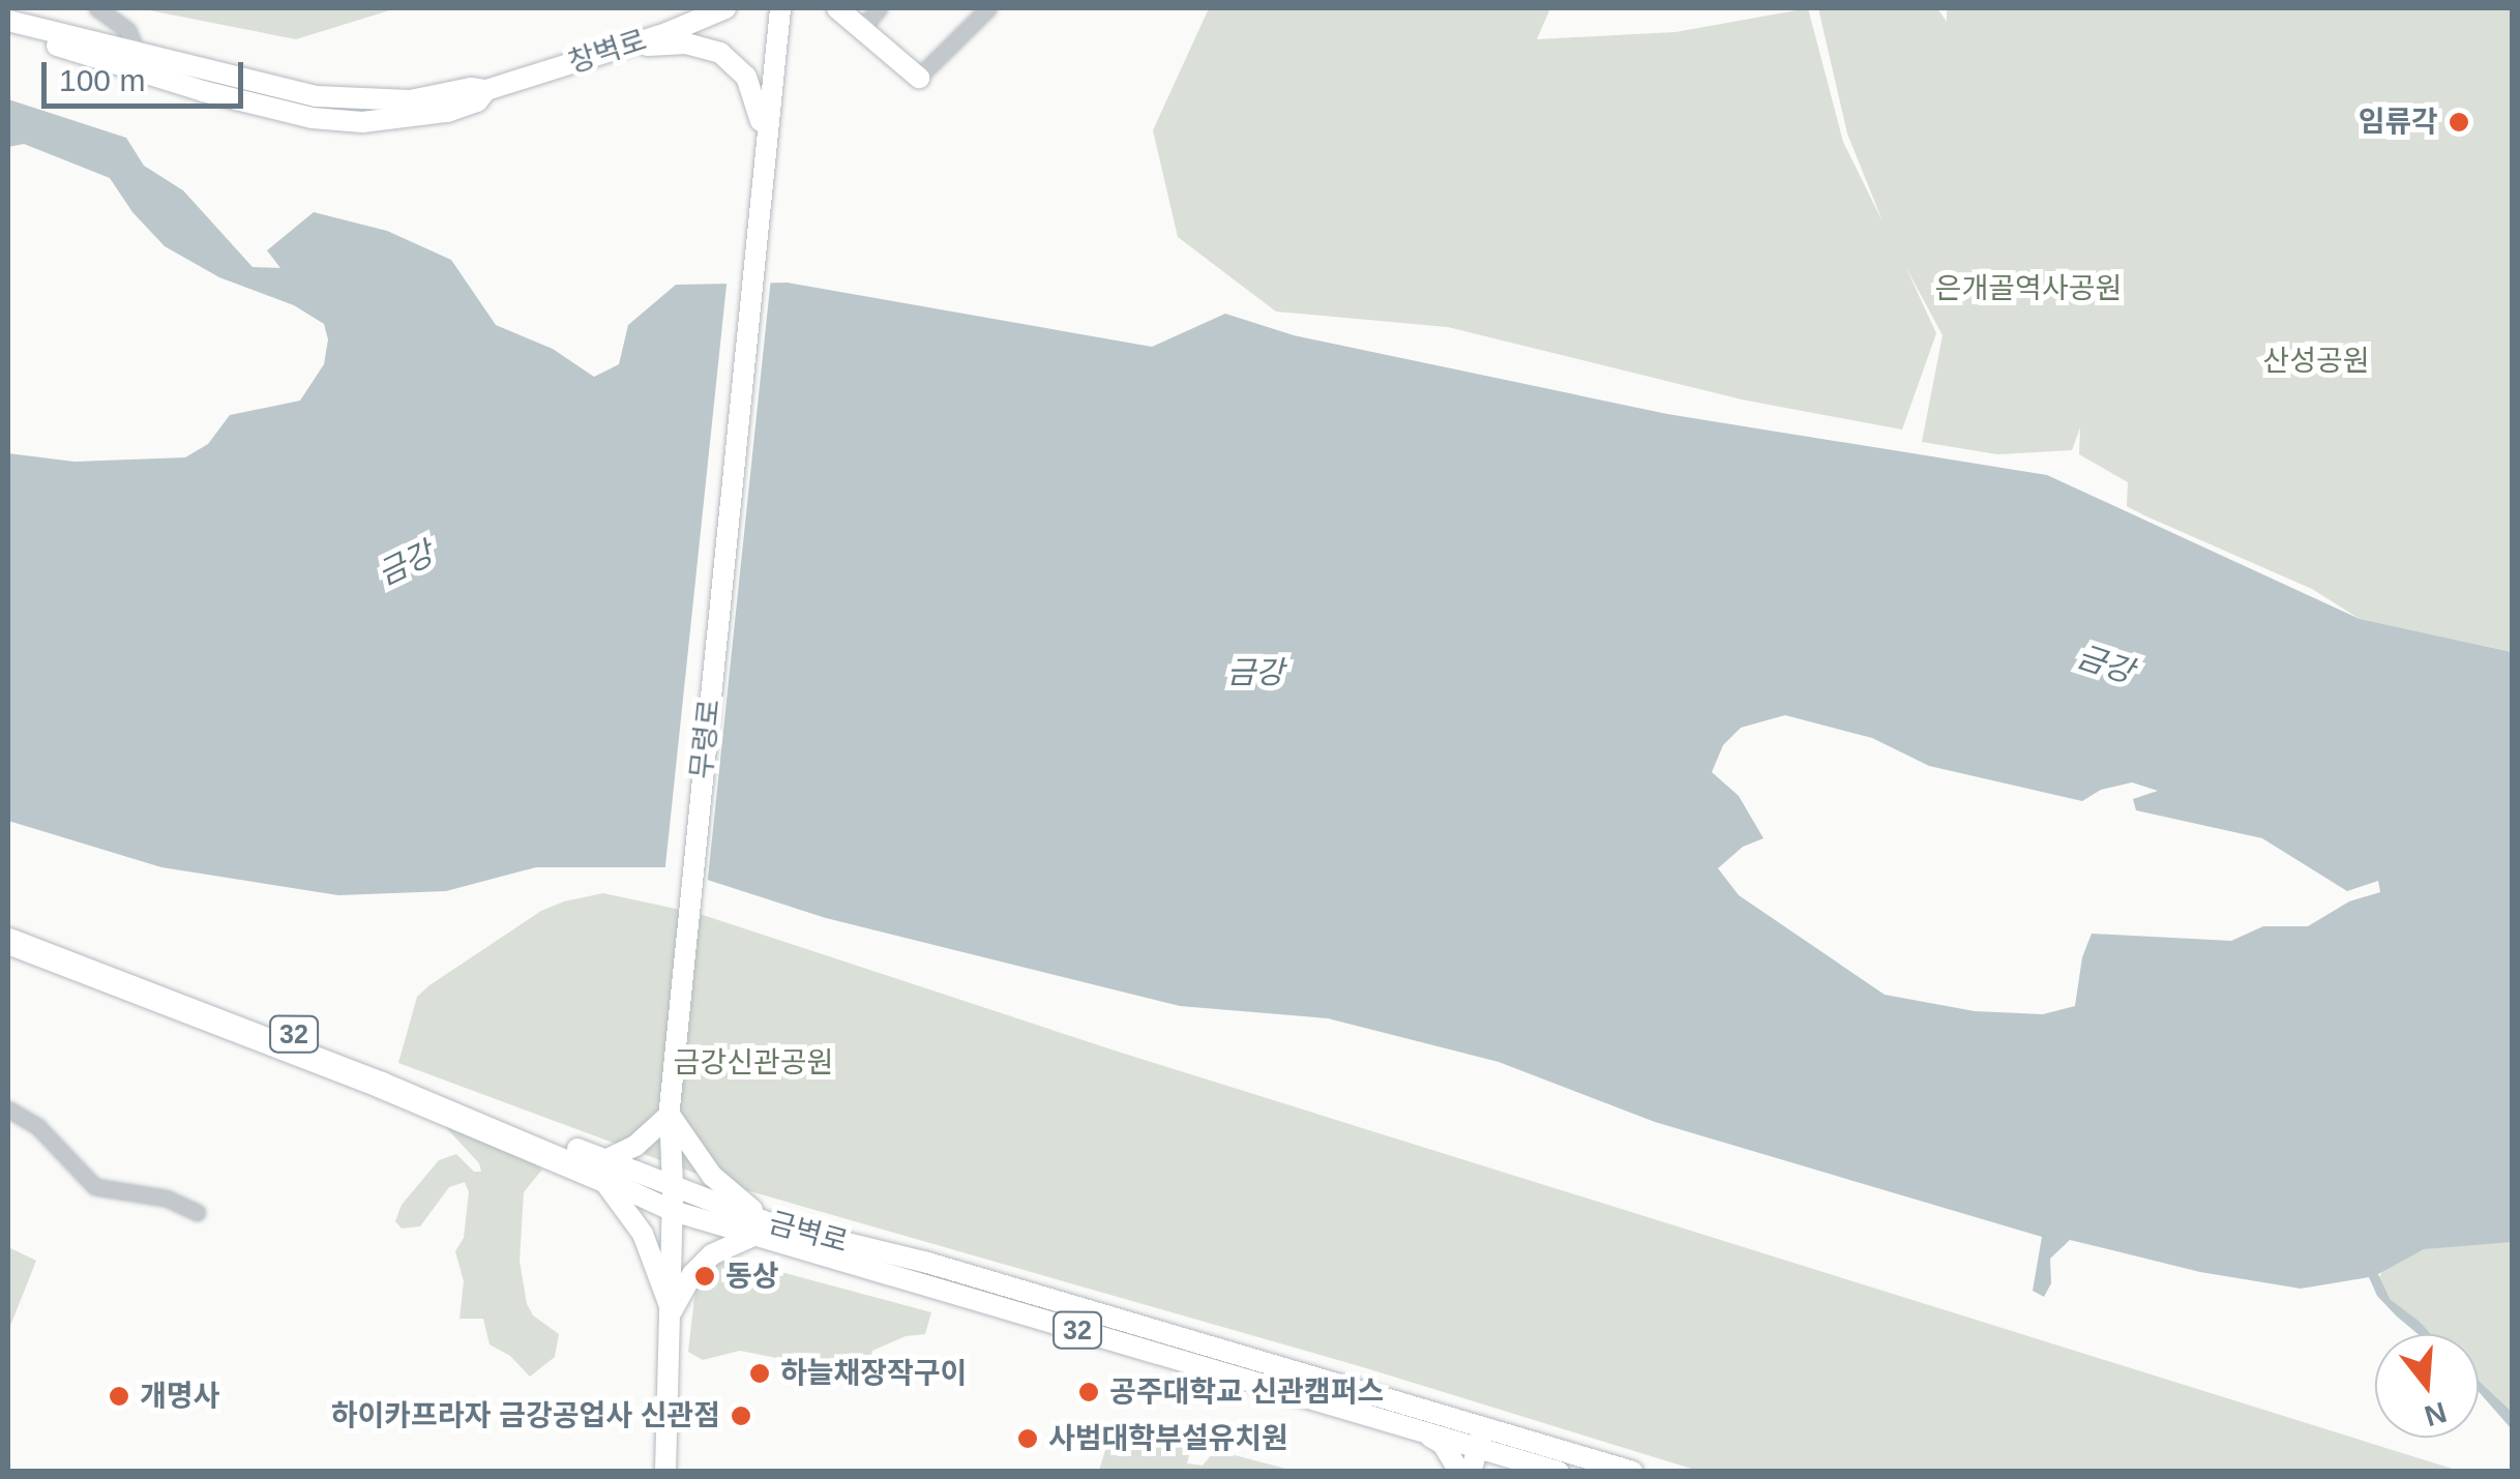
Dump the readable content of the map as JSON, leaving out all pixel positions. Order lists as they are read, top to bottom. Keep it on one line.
{"streets":{"highway":["32","금벽로"],"main road":["창벽로","무령로"]},"crossings":[["무령로","금벽로"]],"water":["금강"],"parks":["은개골역사공원","산성공원","금강신관공원"],"places":["임류각","동상","하늘채장작구이","공주대학교 신관캠퍼스","개명사","하이카프라자 금강공업사 신관점","사범대학부설유치원"],"scale_bar":"100 m","north":"bottom"}
